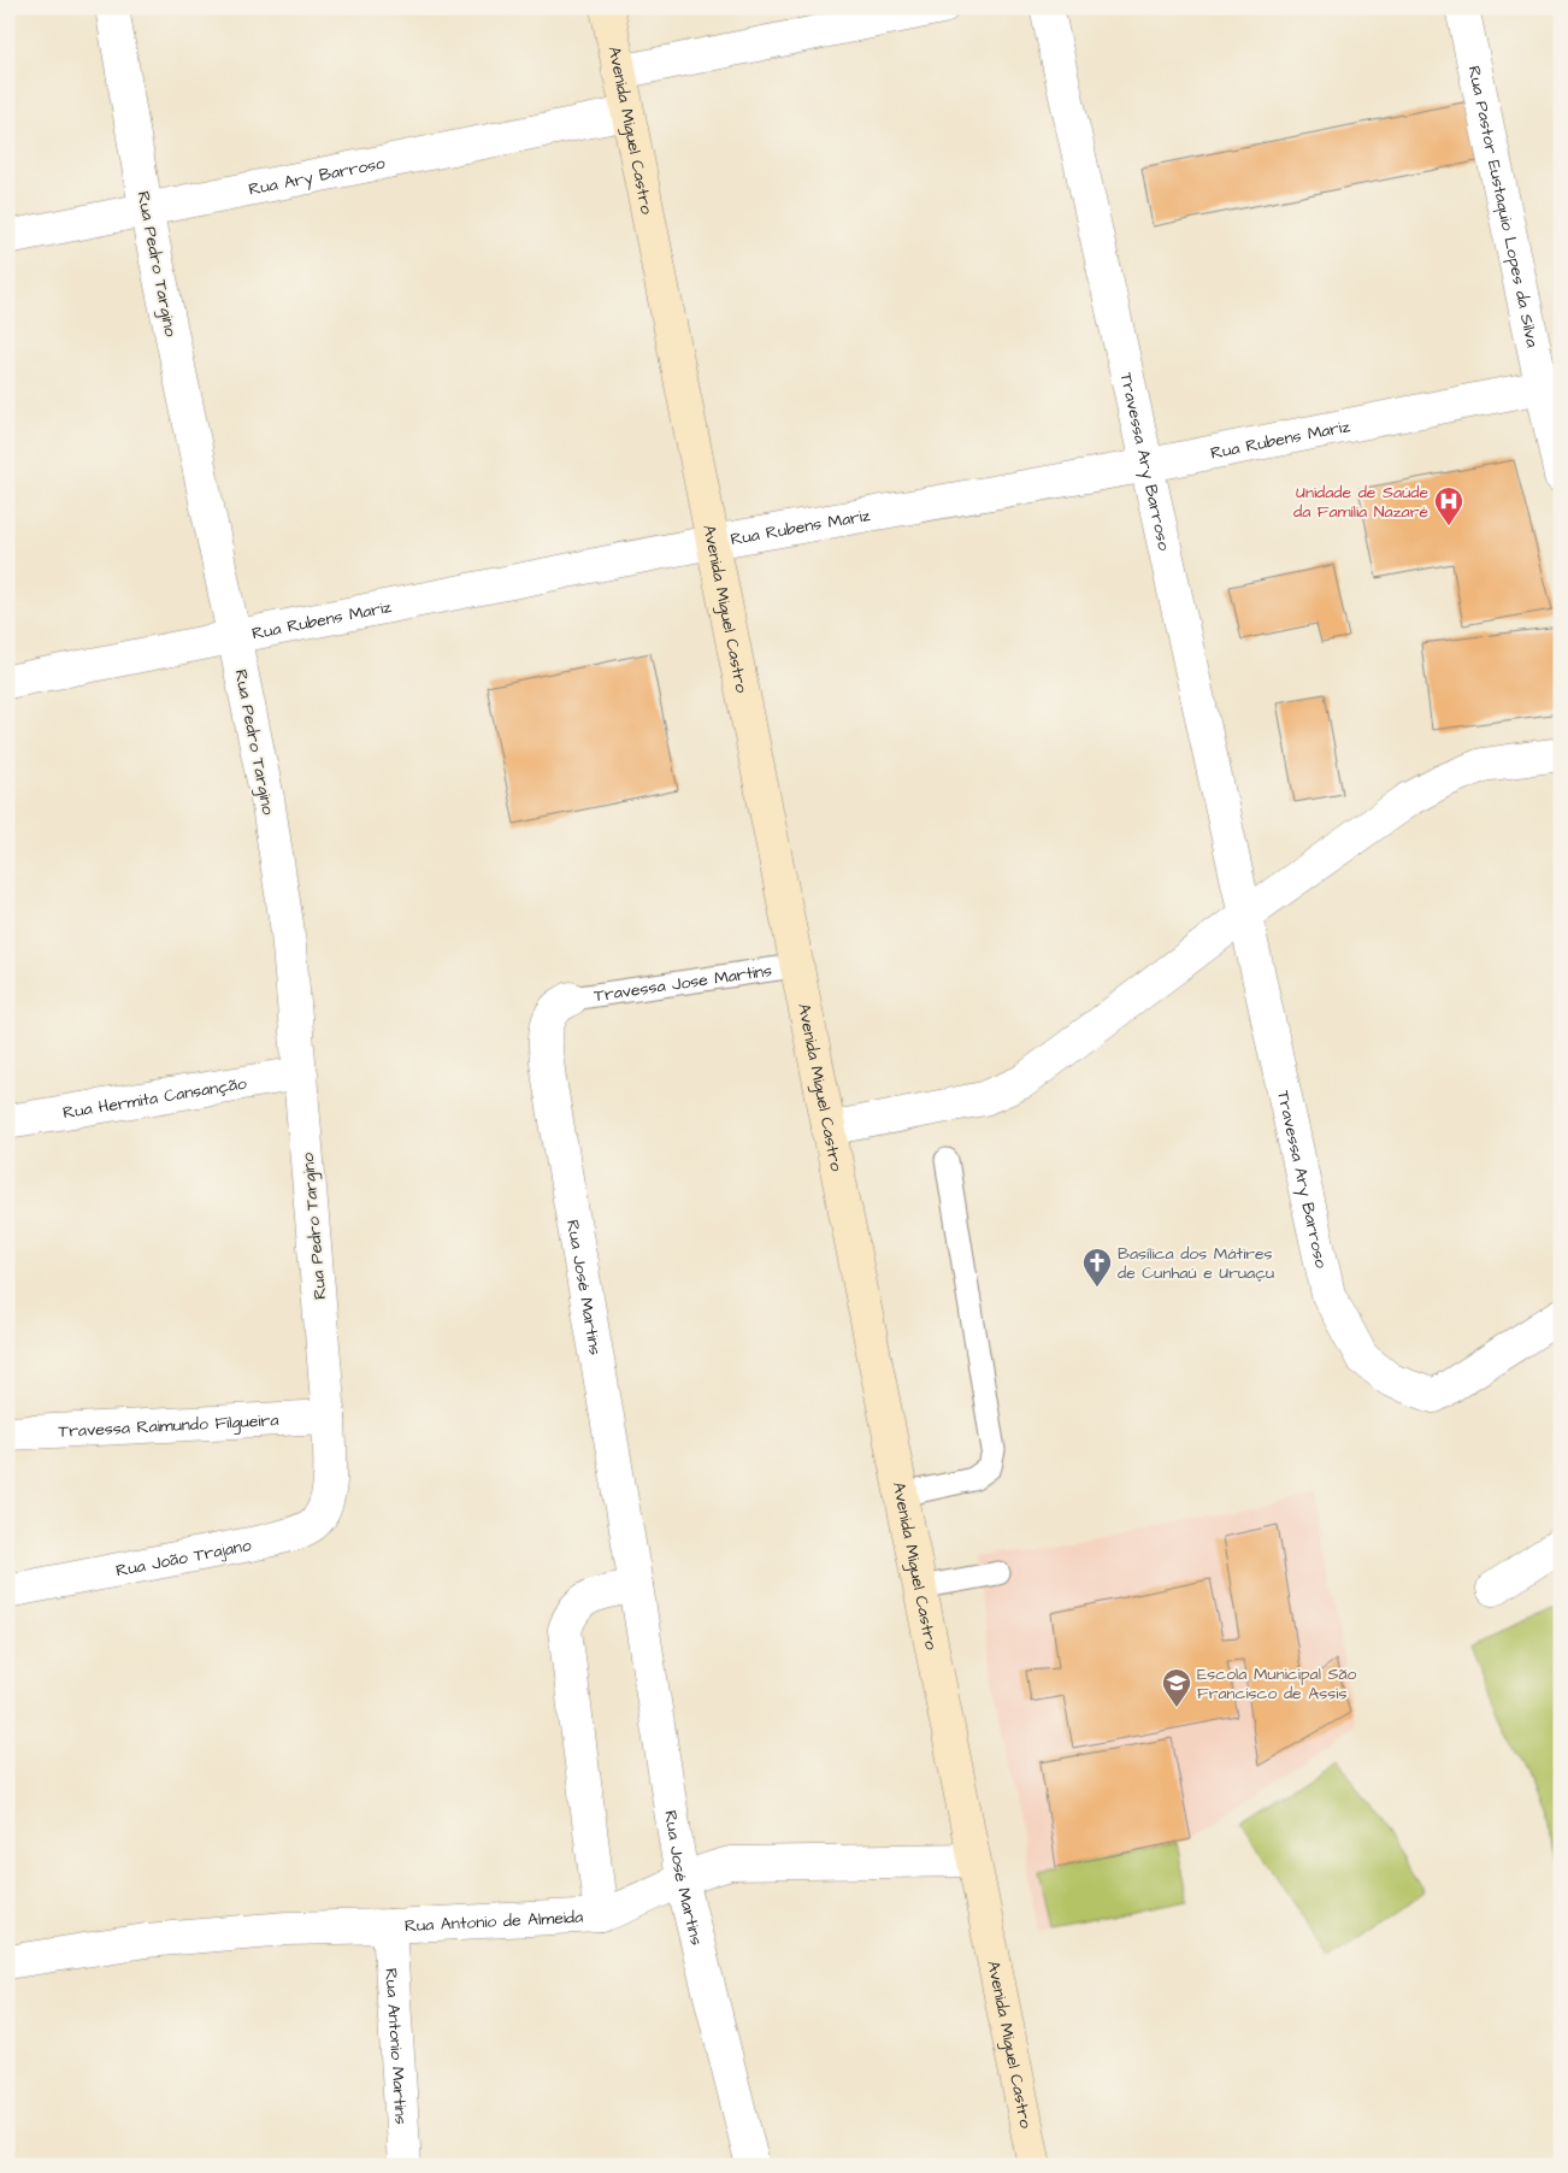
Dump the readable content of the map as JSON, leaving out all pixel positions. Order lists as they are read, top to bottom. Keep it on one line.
{"streets":{"main road":["Avenida Miguel Castro"],"street":["Rua Ary Barroso","Rua Pastor Eustaquio Lopes da Silva","Rua Pedro Targino","Rua Rubens Mariz","Travessa Ary Barroso","Rua Hermita Cansanção","Rua José Martins","Travessa Raimundo Filgueira","Rua João Trajano","Rua Antonio de Almeida","Rua Antonio Martins"],"lane":["Travessa Jose Martins"]},"crossings":[["Avenida Miguel Castro","Rua Ary Barroso"],["Avenida Miguel Castro","Rua Rubens Mariz"],["Avenida Miguel Castro","Travessa Jose Martins"],["Avenida Miguel Castro","Rua Antonio de Almeida"],["Rua Ary Barroso","Rua Pedro Targino"],["Rua Pastor Eustaquio Lopes da Silva","Rua Rubens Mariz"],["Rua Pedro Targino","Rua Rubens Mariz"],["Rua Pedro Targino","Rua Hermita Cansanção"],["Rua Pedro Targino","Travessa Raimundo Filgueira"],["Rua Pedro Targino","Rua João Trajano"],["Rua Rubens Mariz","Travessa Ary Barroso"],["Travessa Jose Martins","Rua José Martins"],["Rua José Martins","Rua Antonio de Almeida"],["Rua Antonio de Almeida","Rua Antonio Martins"]],"places":{"hospital":["Unidade de Saúde da Família Nazaré"],"church":["Basílica dos Mátires de Cunhaú e Uruaçu"],"school or university":["Escola Municipal São Francisco de Assis"]}}
